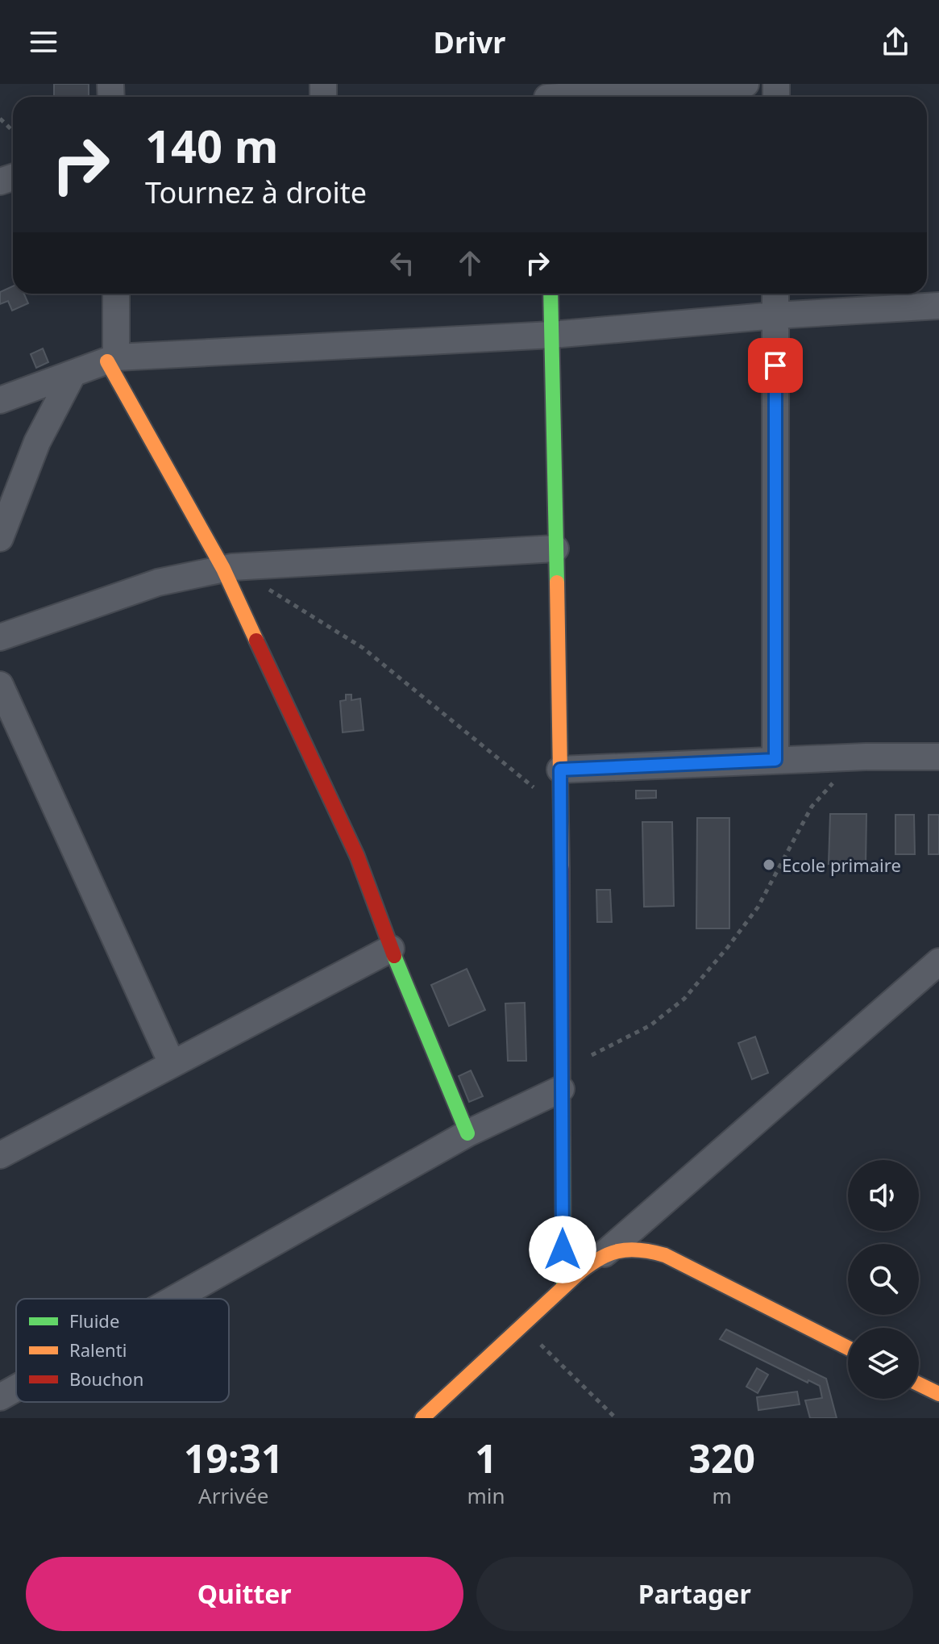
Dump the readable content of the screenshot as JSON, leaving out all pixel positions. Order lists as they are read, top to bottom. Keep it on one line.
{"places":["Ecole primaire"],"legend":["Fluide","Ralenti","Bouchon"],"page":{"header":"Drivr","turn":["140 m","Tournez à droite"],"eta":["19:31","Arrivée","1","min","320","m"],"buttons":["Quitter","Partager"]}}
